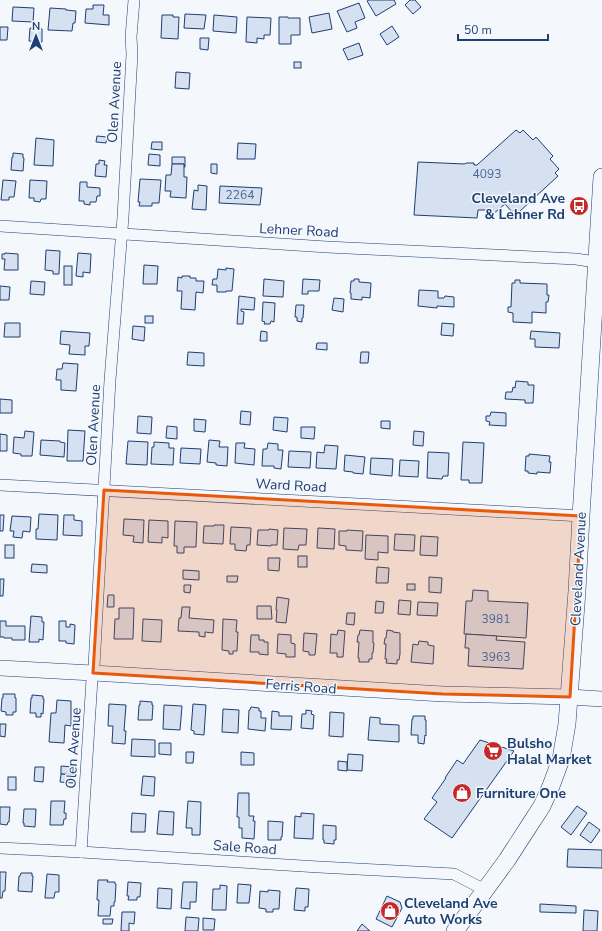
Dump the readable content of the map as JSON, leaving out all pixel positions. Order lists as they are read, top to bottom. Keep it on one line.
{"streets":{"main road":["Cleveland Avenue","Ferris Road"],"street":["Olen Avenue","Lehner Road","Ward Road","Sale Road"]},"crossings":[["Olen Avenue","Lehner Road"],["Olen Avenue","Ward Road"],["Olen Avenue","Ferris Road"],["Olen Avenue","Sale Road"],["Lehner Road","Cleveland Avenue"],["Ward Road","Cleveland Avenue"],["Cleveland Avenue","Ferris Road"],["Cleveland Avenue","Sale Road"]],"places":{"bus stop":["Cleveland Ave & Lehner Rd"],"supermarket":["Bulsho Halal Market"],"shop":["Furniture One","Cleveland Ave Auto Works"]},"house_numbers":["4093","2264","3981","3963"],"scale_bar":"50 m","north":"top"}
